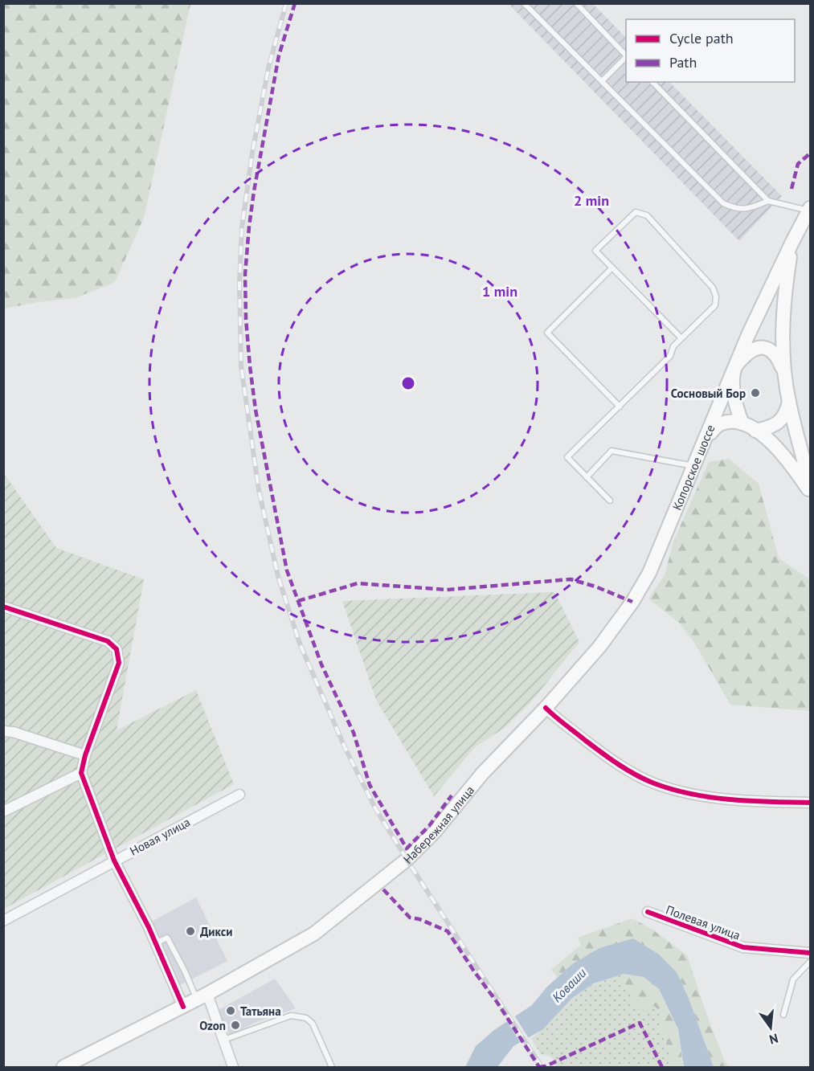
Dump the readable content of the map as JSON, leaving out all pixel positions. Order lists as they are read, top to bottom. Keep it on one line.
{"streets":{"main road":["Копорское шоссе","Набережная улица"],"street":["Новая улица","Полевая улица"]},"crossings":[["Копорское шоссе","Набережная улица"]],"water":["Коваши"],"places":["Сосновый Бор","Дикси","Татьяна","Ozon"],"legend":["Cycle path","Path"],"north":"bottom","rings":["2 min","1 min"]}
